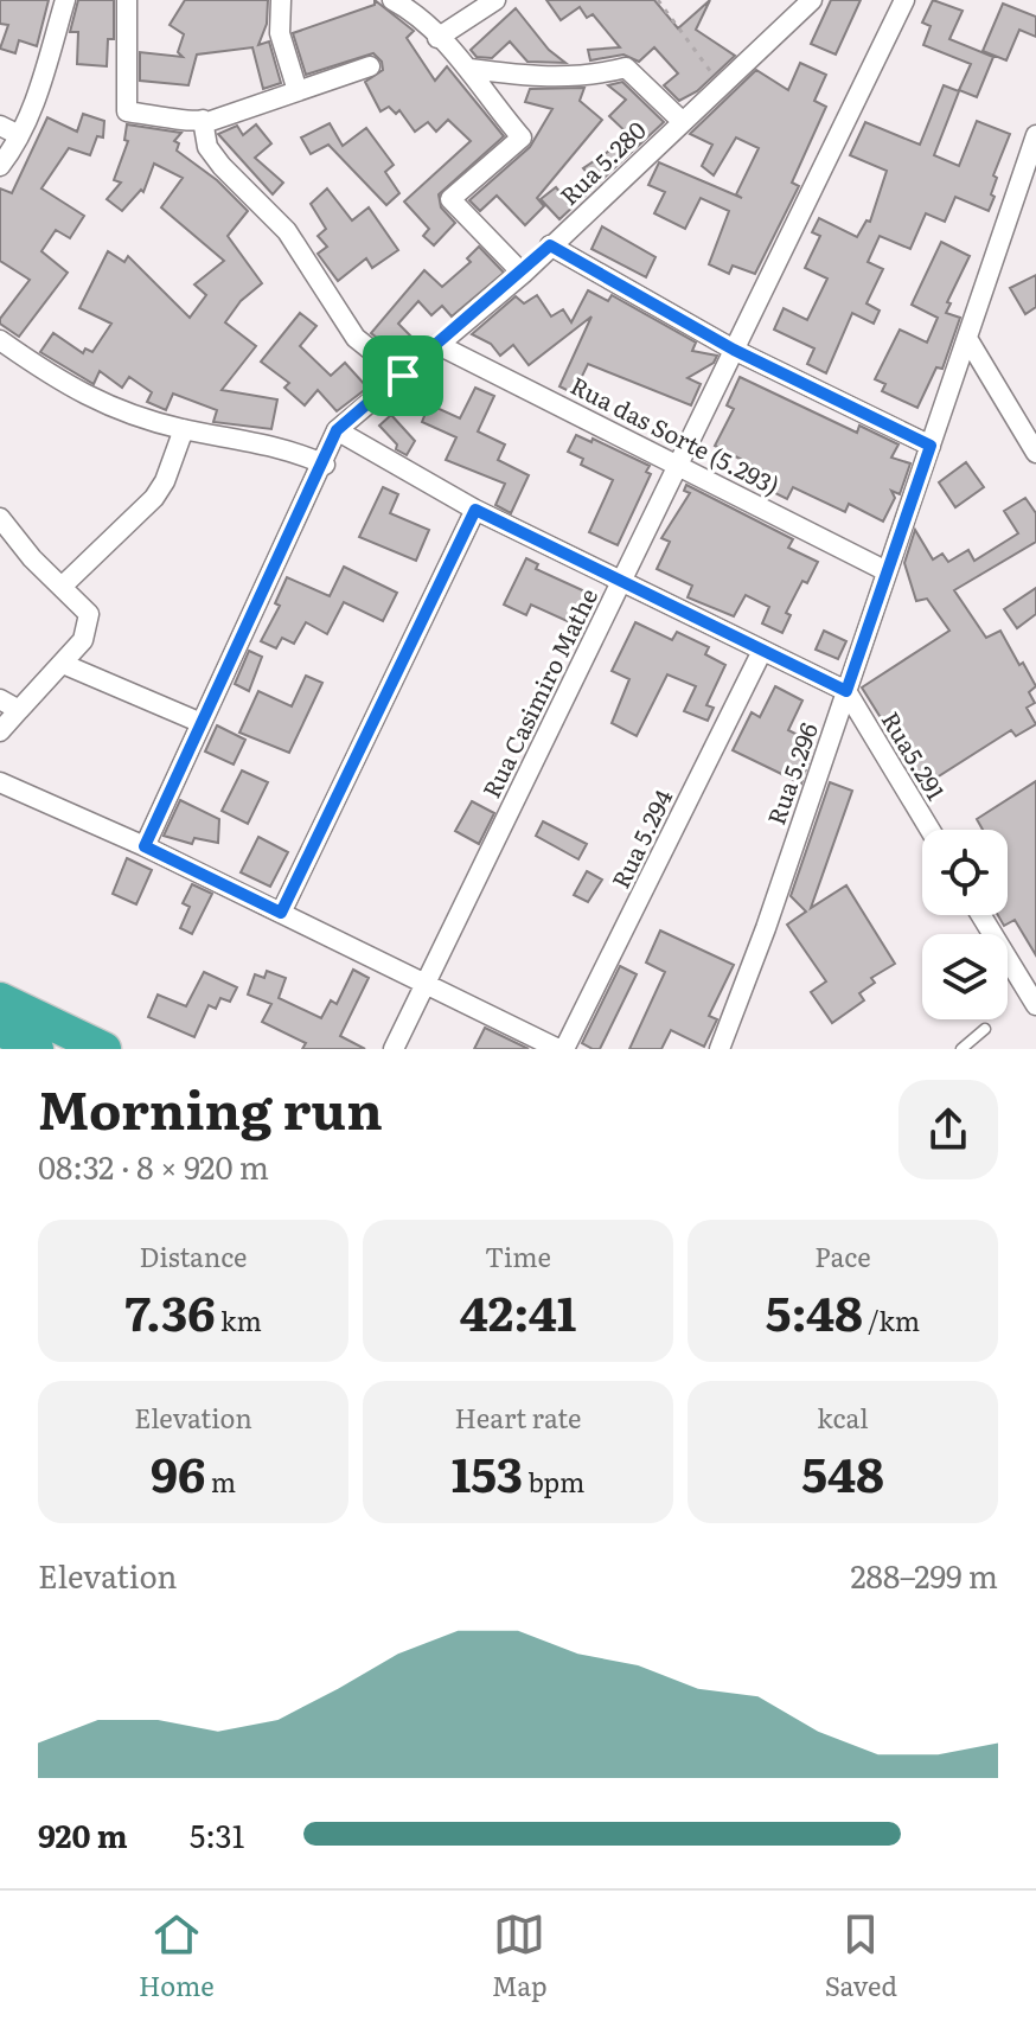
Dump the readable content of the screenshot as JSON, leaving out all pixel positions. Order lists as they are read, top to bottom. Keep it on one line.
{"streets":{"street":["Rua 5.280","Rua das Sorte (5.293)","Rua Casimiro Mathe","Rua5.291","Rua 5.296","Rua 5.294"]},"crossings":[["Rua 5.280","Rua das Sorte (5.293)"],["Rua das Sorte (5.293)","Rua Casimiro Mathe"],["Rua das Sorte (5.293)","Rua 5.296"],["Rua5.291","Rua 5.296"]],"page":{"heading":["Morning run","08:32 · 8 × 920 m"],"stats":[["Distance","7.36 km"],["Time","42:41"],["Pace","5:48 /km"],["Elevation","96 m"],["Heart rate","153 bpm"],["kcal","548"]],"chart":["Elevation","288–299 m"],"list":[{"name":"920 m","note":"5:31"}],"tabs":["Home","Map","Saved"]}}
